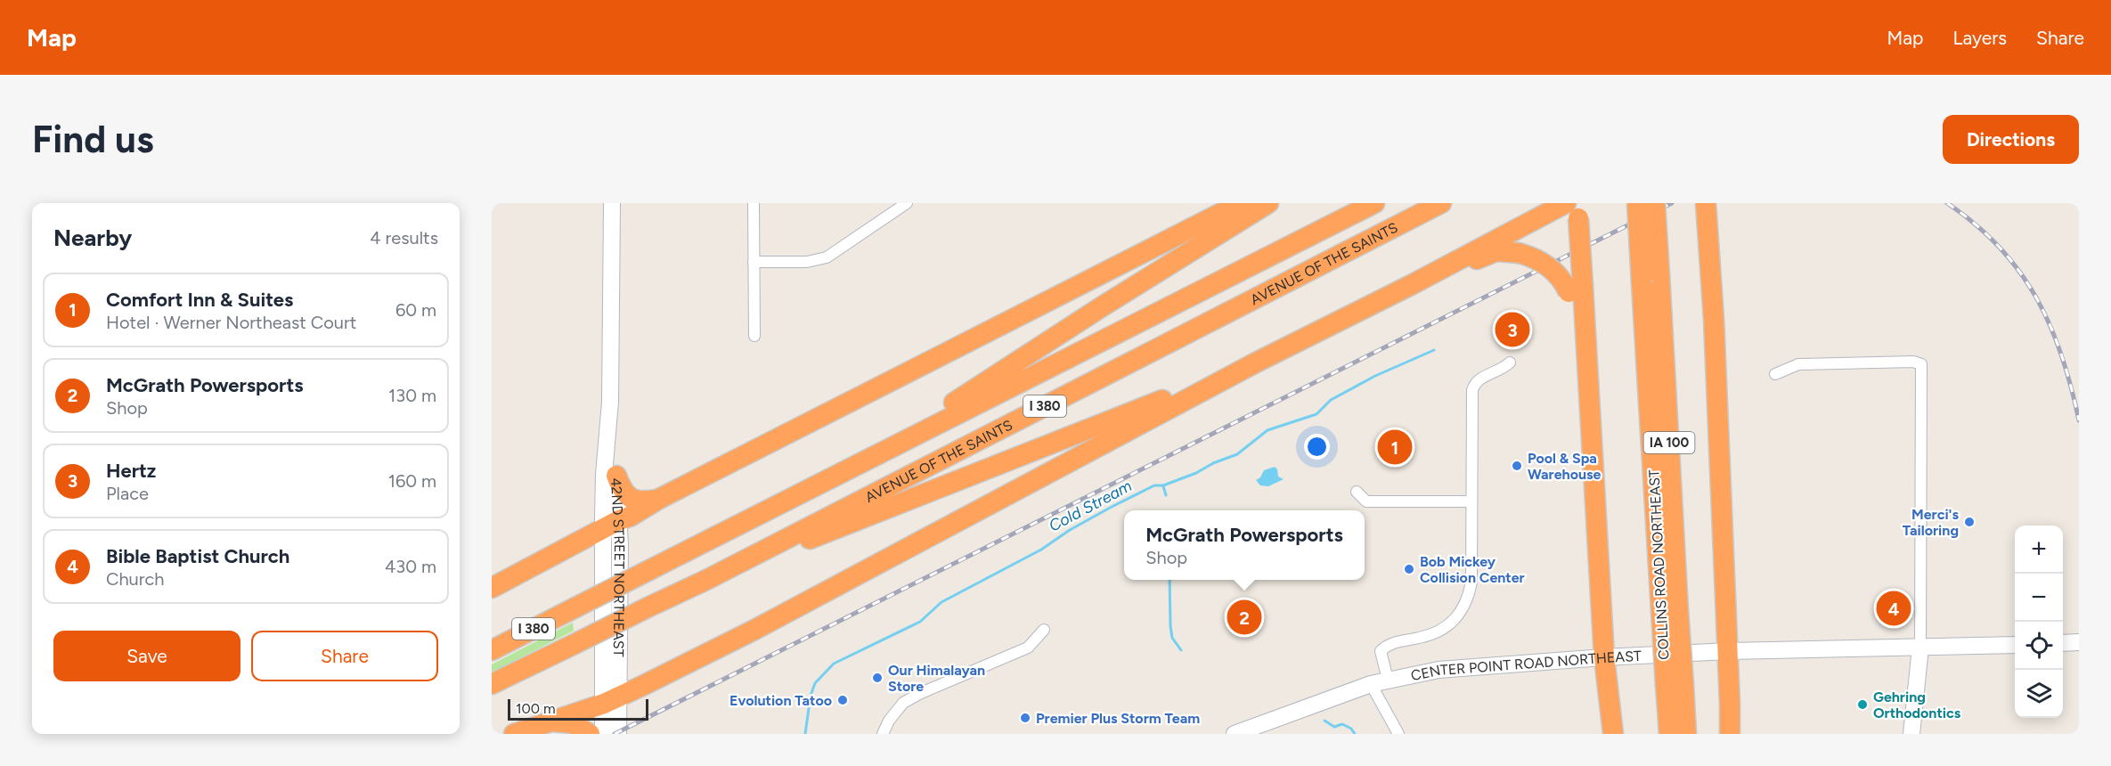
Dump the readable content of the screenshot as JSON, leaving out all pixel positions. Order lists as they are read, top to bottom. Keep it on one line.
{"streets":{"highway":["AVENUE OF THE SAINTS","I 380","IA 100","COLLINS ROAD NORTHEAST"],"main road":["42ND STREET NORTHEAST","CENTER POINT ROAD NORTHEAST"]},"water":["Cold Stream"],"places":["Pool & Spa Warehouse","Merci's Tailoring","Bob Mickey Collision Center","Our Himalayan Store","Evolution Tatoo","Gehring Orthodontics","Premier Plus Storm Team"],"scale_bar":"100 m","page":{"header":"Map","nav":["Map","Layers","Share"],"buttons":["Directions",["Save","Share"]],"title":"Find us","heading":["Nearby","4 results"],"list":[{"mark":"1","name":"Comfort Inn & Suites","note":"Hotel · Werner Northeast Court","value":"60 m"},{"mark":"2","name":"McGrath Powersports","note":"Shop","value":"130 m"},{"mark":"3","name":"Hertz","note":"Place","value":"160 m"},{"mark":"4","name":"Bible Baptist Church","note":"Church","value":"430 m"}],"pins":["3","1","4","2"],"popup":["McGrath Powersports","Shop"],"map_buttons":["+","−"],"scale":"100 m"}}
